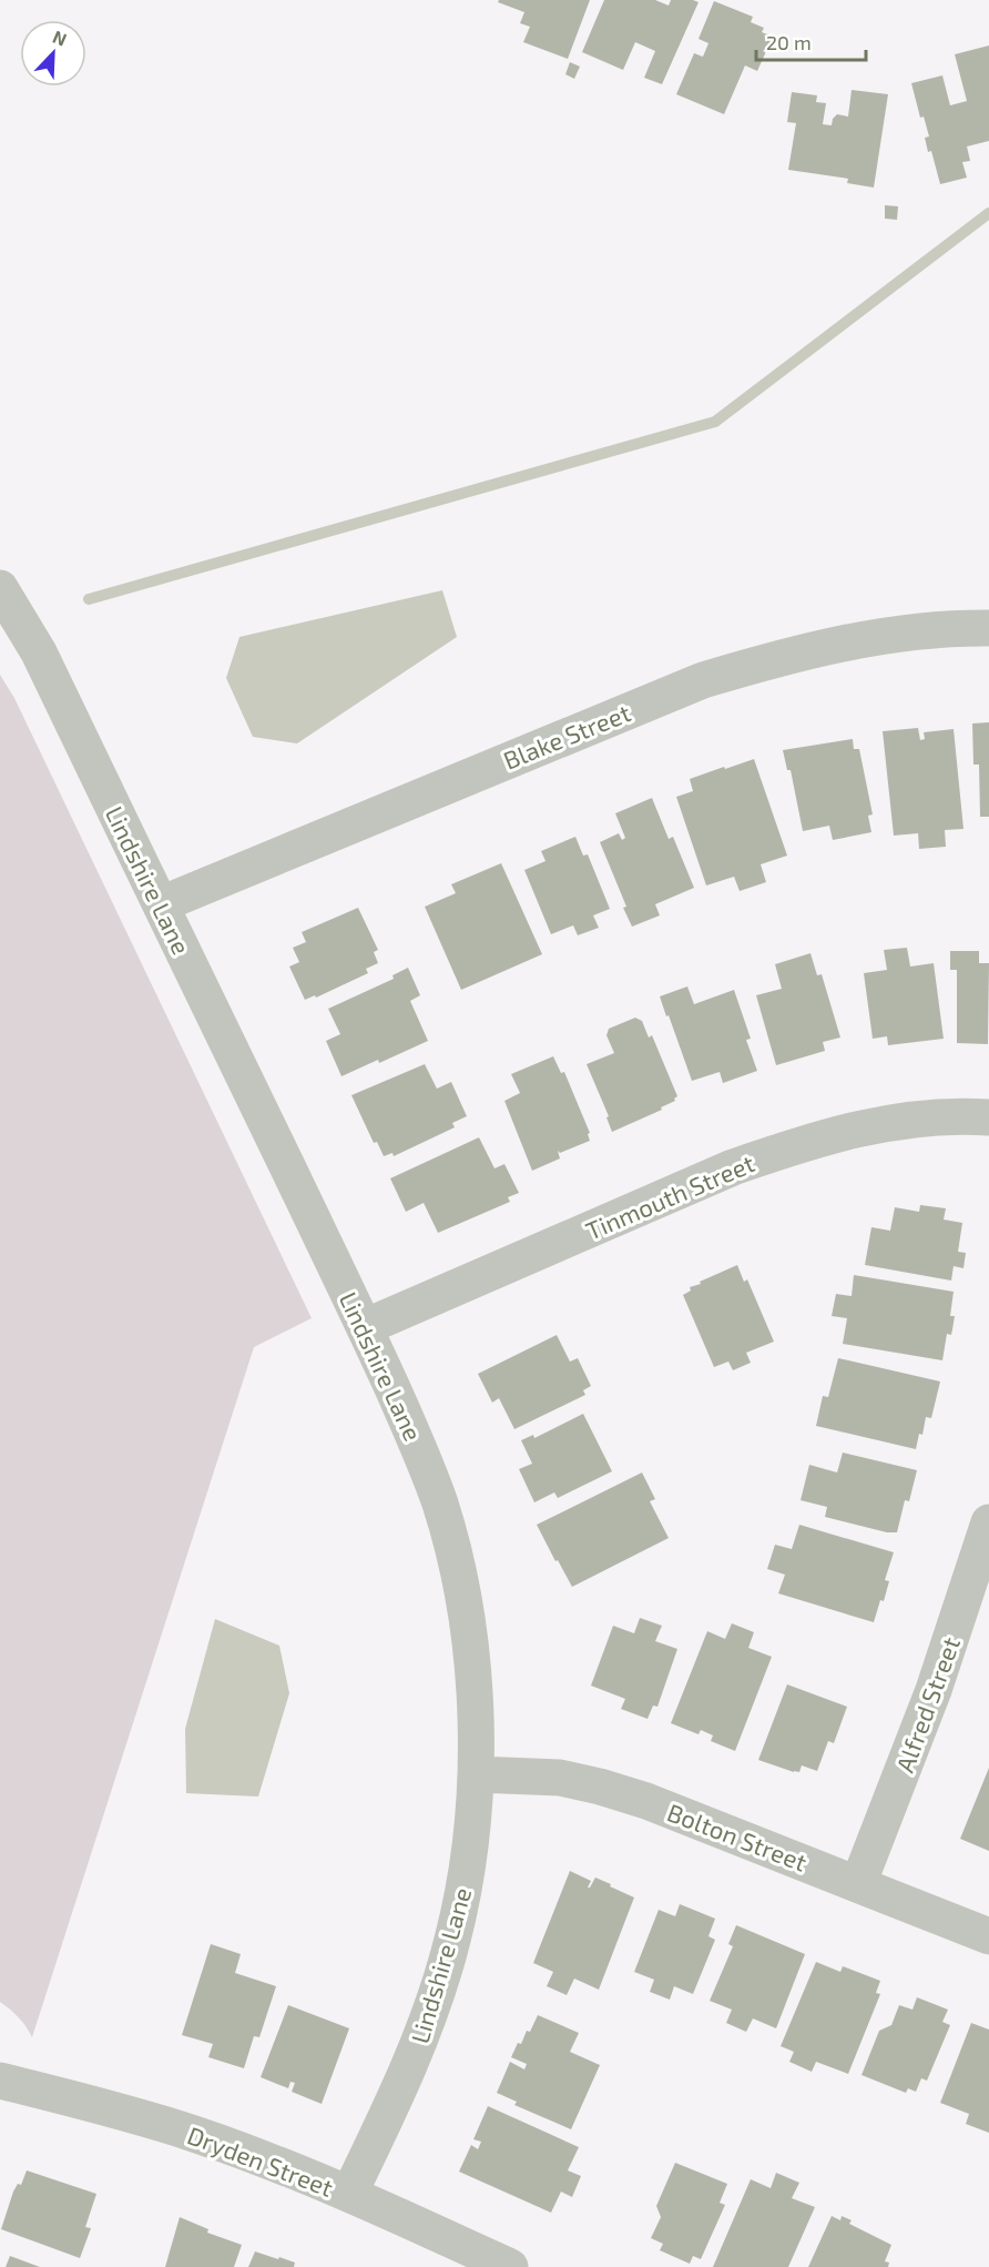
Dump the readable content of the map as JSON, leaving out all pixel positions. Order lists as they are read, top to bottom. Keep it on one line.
{"streets":{"street":["Blake Street","Lindshire Lane","Tinmouth Street","Alfred Street","Bolton Street","Dryden Street"]},"crossings":[["Blake Street","Lindshire Lane"],["Lindshire Lane","Tinmouth Street"],["Lindshire Lane","Bolton Street"],["Lindshire Lane","Dryden Street"],["Alfred Street","Bolton Street"]],"scale_bar":"20 m","north":"top right"}
